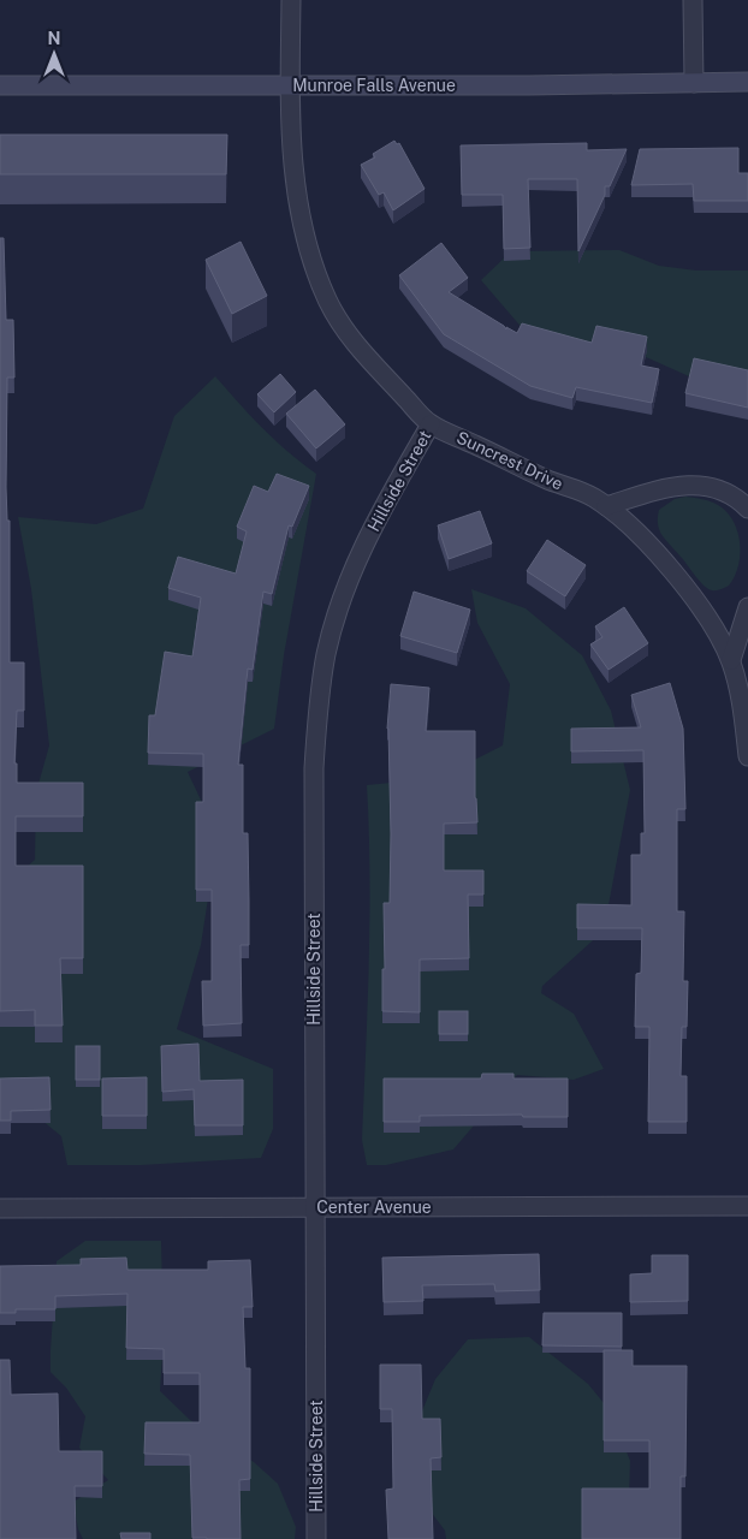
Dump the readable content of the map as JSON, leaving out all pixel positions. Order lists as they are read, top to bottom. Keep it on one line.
{"streets":{"street":["Munroe Falls Avenue","Suncrest Drive","Hillside Street","Center Avenue"]},"crossings":[["Munroe Falls Avenue","Suncrest Drive"],["Suncrest Drive","Hillside Street"],["Hillside Street","Center Avenue"]],"north":"top"}
